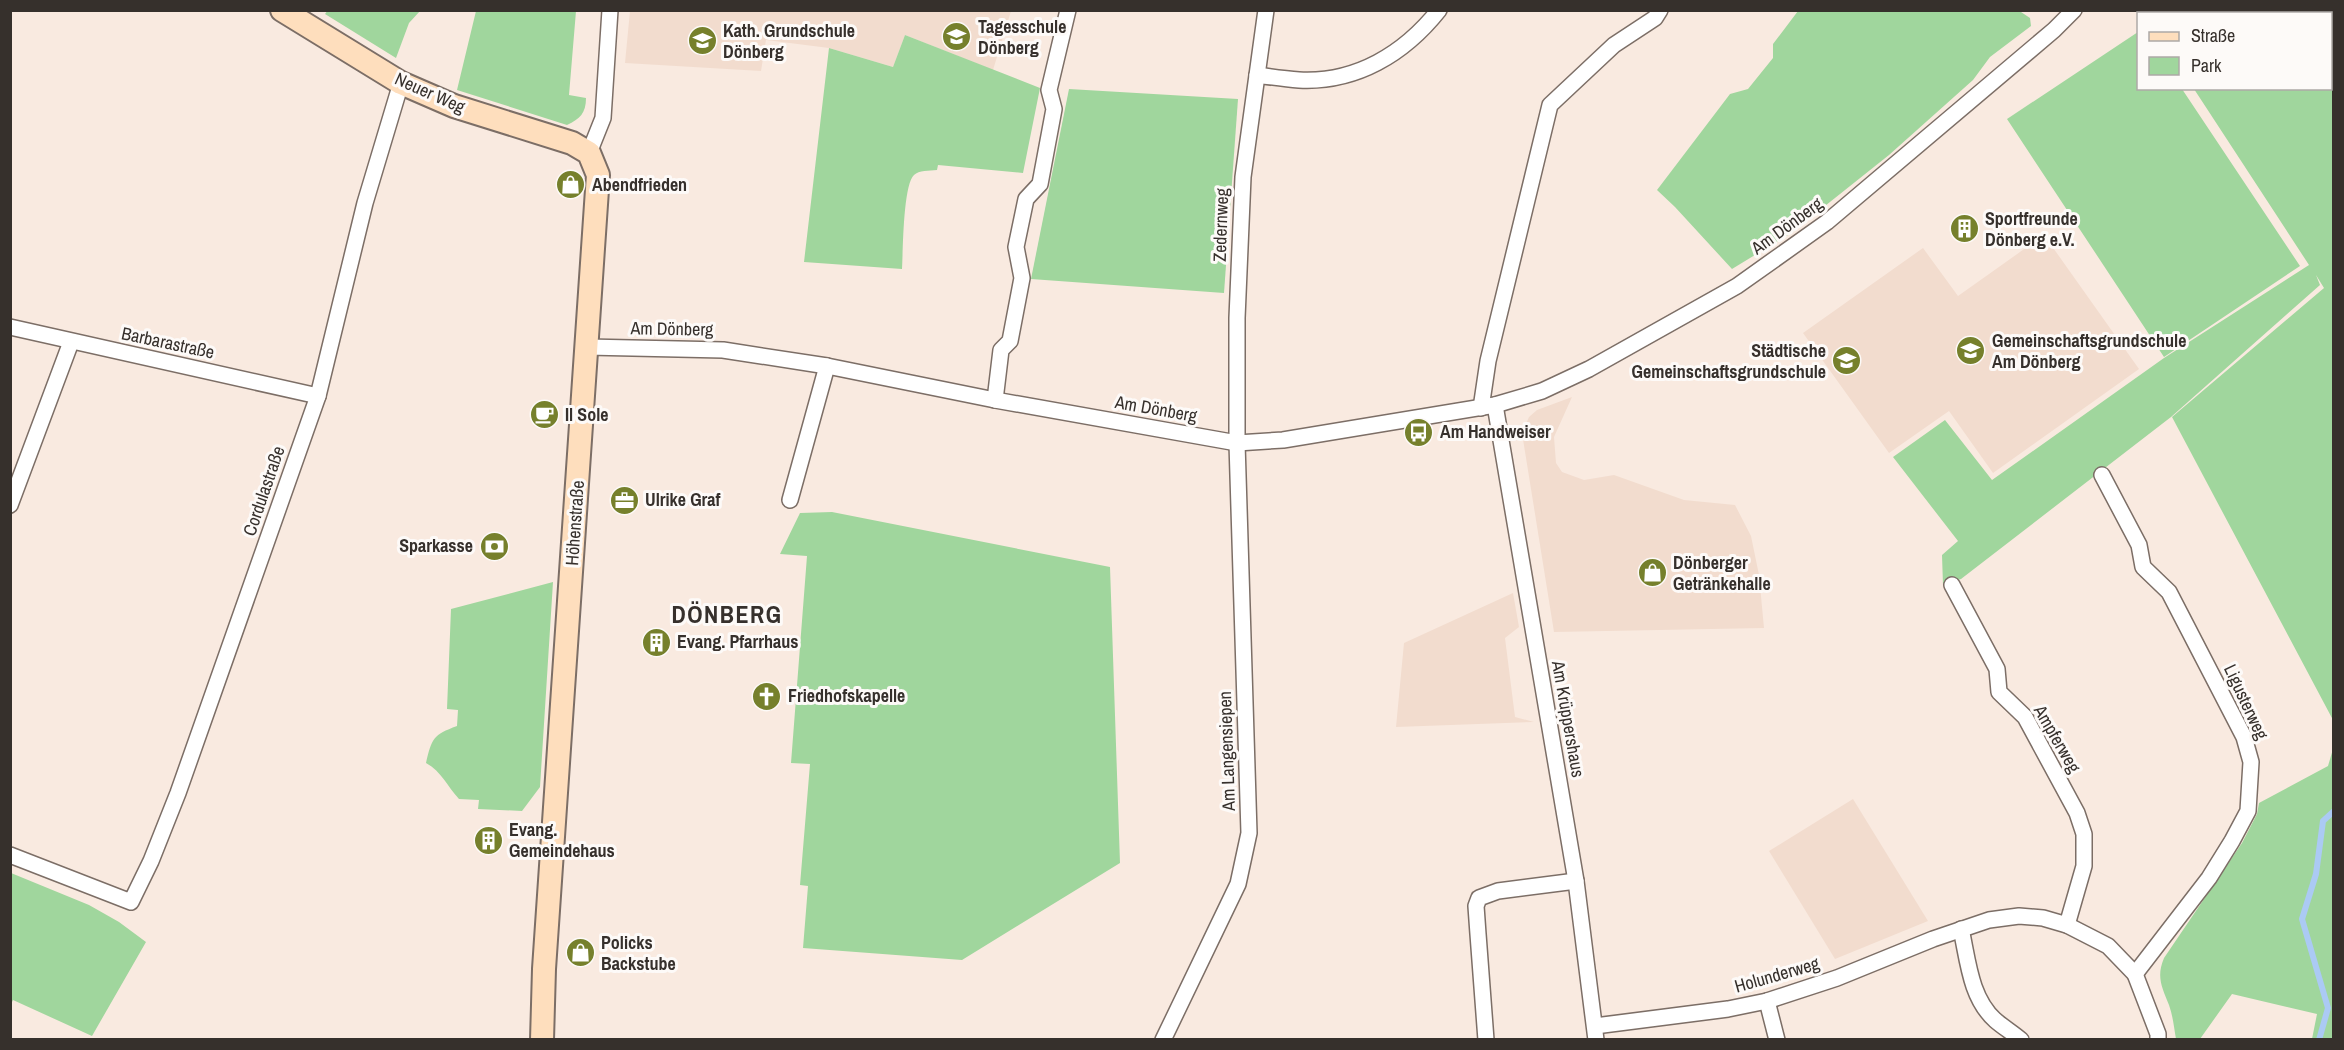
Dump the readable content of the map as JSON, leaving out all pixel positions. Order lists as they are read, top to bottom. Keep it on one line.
{"streets":{"street":["Neuer Weg","Zedernweg","Am Dönberg","Barbarastraße","Cordulastraße","Höhenstraße","Ligusterweg","Am Krüppershaus","Ampferweg","Am Langensiepen","Holunderweg"]},"crossings":[["Neuer Weg","Cordulastraße"],["Neuer Weg","Höhenstraße"],["Zedernweg","Am Dönberg"],["Zedernweg","Am Langensiepen"],["Am Dönberg","Höhenstraße"],["Am Dönberg","Am Krüppershaus"],["Am Dönberg","Am Langensiepen"],["Barbarastraße","Cordulastraße"],["Ligusterweg","Holunderweg"],["Am Krüppershaus","Holunderweg"],["Ampferweg","Holunderweg"]],"districts":["DÖNBERG"],"places":{"school or university":["Tagesschule Dönberg","Kath. Grundschule Dönberg","Gemeinschaftsgrundschule Am Dönberg","Städtische Gemeinschaftsgrundschule"],"shop":["Abendfrieden","Dönberger Getränkehalle","Policks Backstube"],"building":["Sportfreunde Dönberg e.V.","Evang. Pfarrhaus","Evang. Gemeindehaus"],"cafe":["Il Sole"],"bus stop":["Am Handweiser"],"office":["Ulrike Graf"],"bank":["Sparkasse"],"church":["Friedhofskapelle"]},"legend":["Straße","Park"]}
